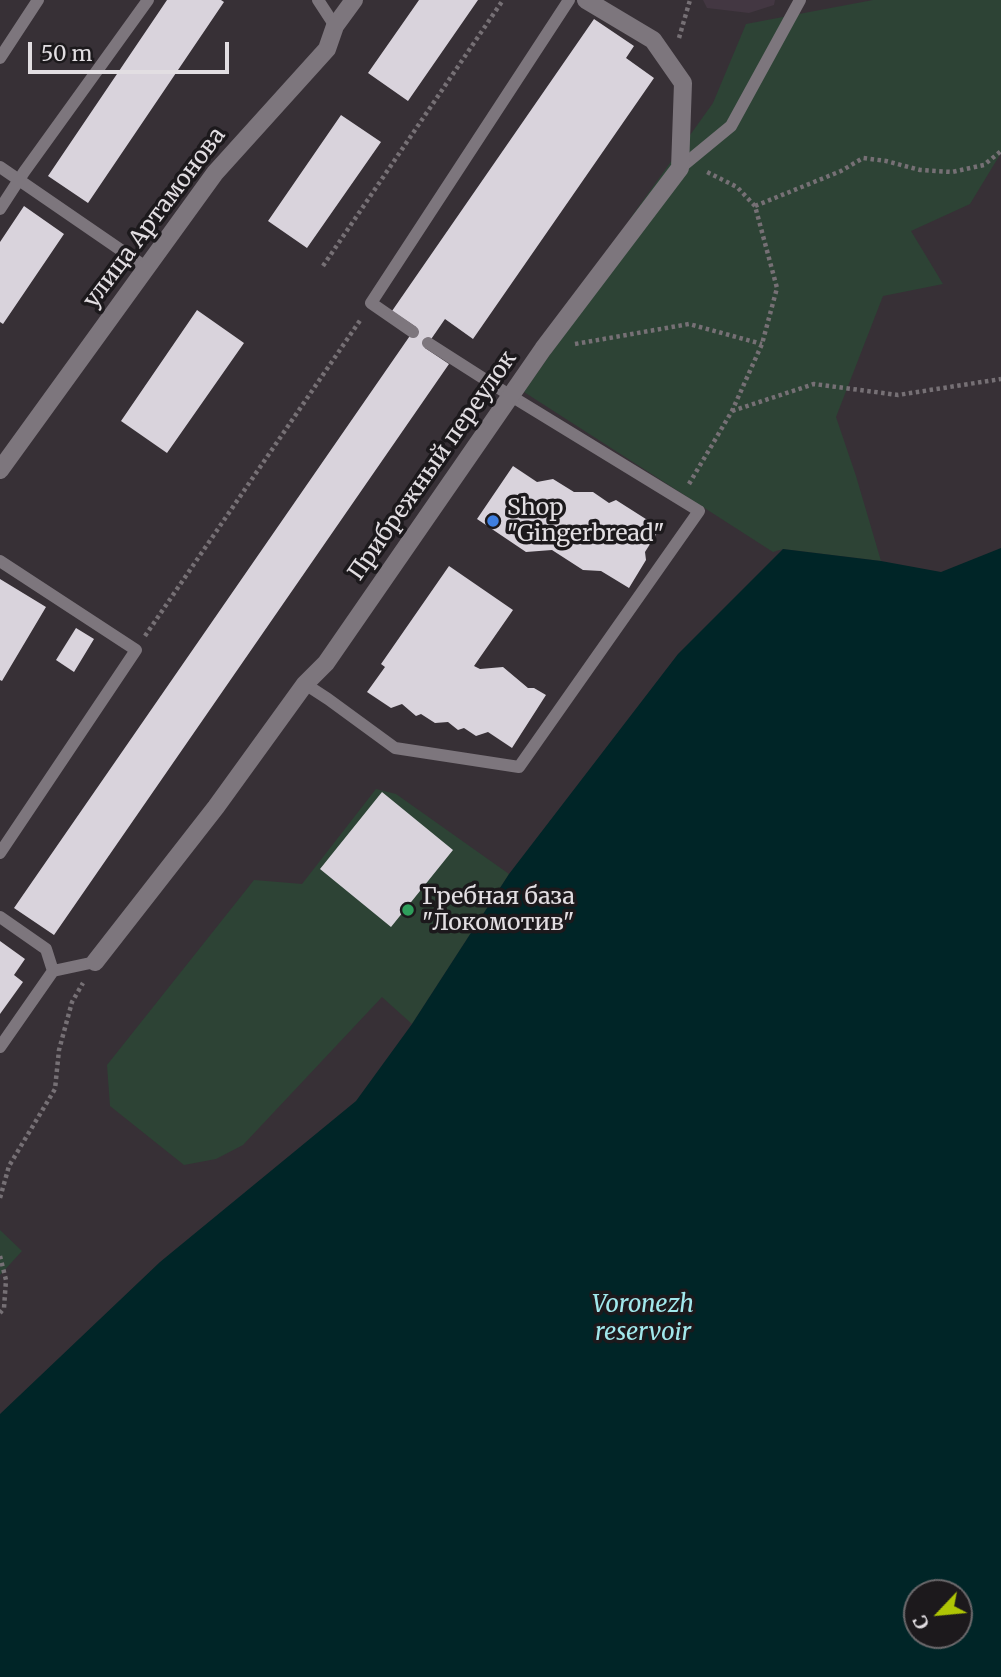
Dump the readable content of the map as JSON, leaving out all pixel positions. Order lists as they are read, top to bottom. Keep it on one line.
{"streets":{"street":["улица Артамонова","Прибрежный переулок"]},"water":["Voronezh reservoir"],"places":["Shop \"Gingerbread\"","Гребная база \"Локомотив\""],"scale_bar":"50 m","north":"bottom left"}
